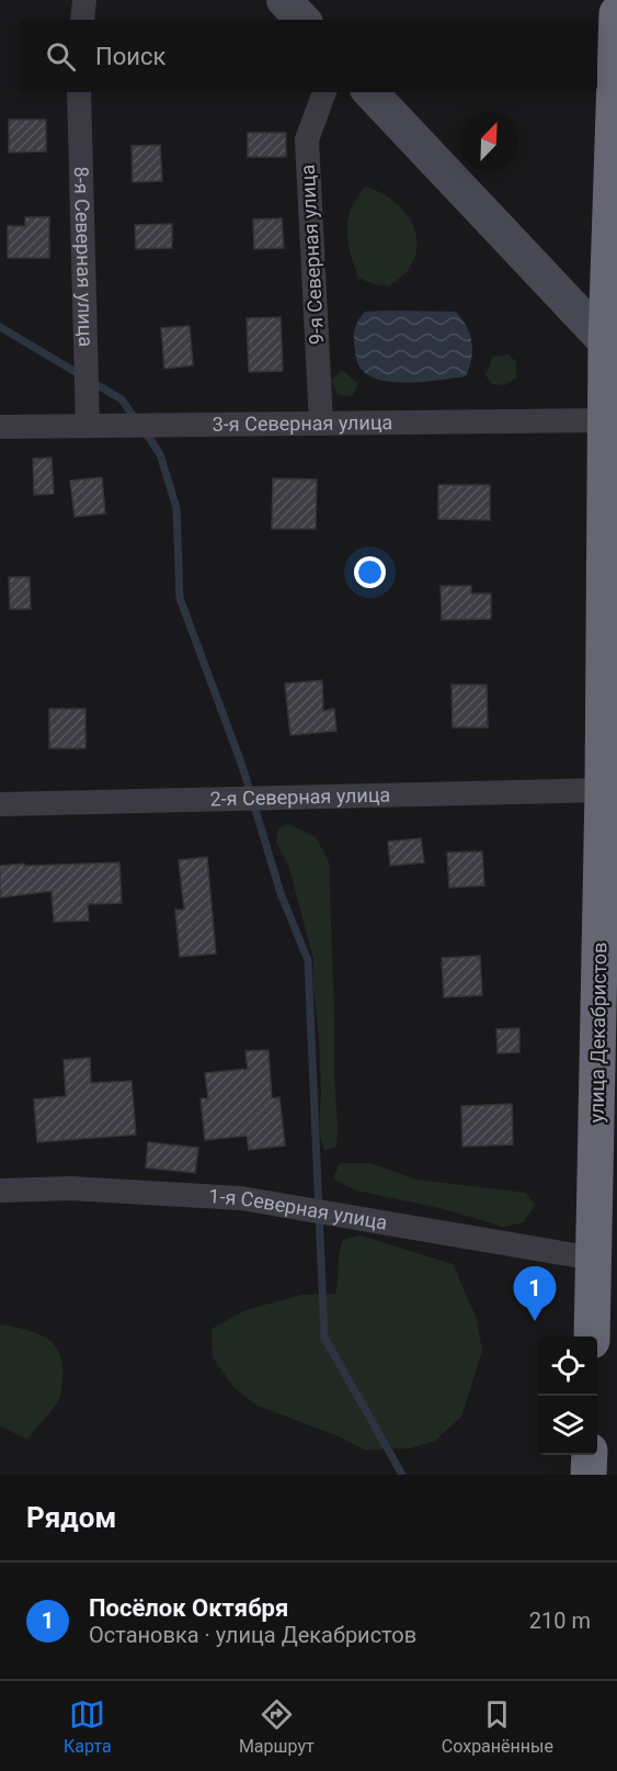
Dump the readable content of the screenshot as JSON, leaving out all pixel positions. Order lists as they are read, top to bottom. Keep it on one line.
{"streets":{"highway":["улица Декабристов"],"street":["9-я Северная улица","8-я Северная улица","3-я Северная улица","2-я Северная улица","1-я Северная улица"]},"crossings":[["9-я Северная улица","3-я Северная улица"],["8-я Северная улица","3-я Северная улица"],["3-я Северная улица","улица Декабристов"],["2-я Северная улица","улица Декабристов"],["улица Декабристов","1-я Северная улица"]],"north":"top right","page":{"search":"Поиск","pins":"1","heading":"Рядом","list":[{"mark":"1","name":"Посёлок Октября","note":"Остановка · улица Декабристов","value":"210 m"}],"nav":["Карта","Маршрут","Сохранённые"]}}
